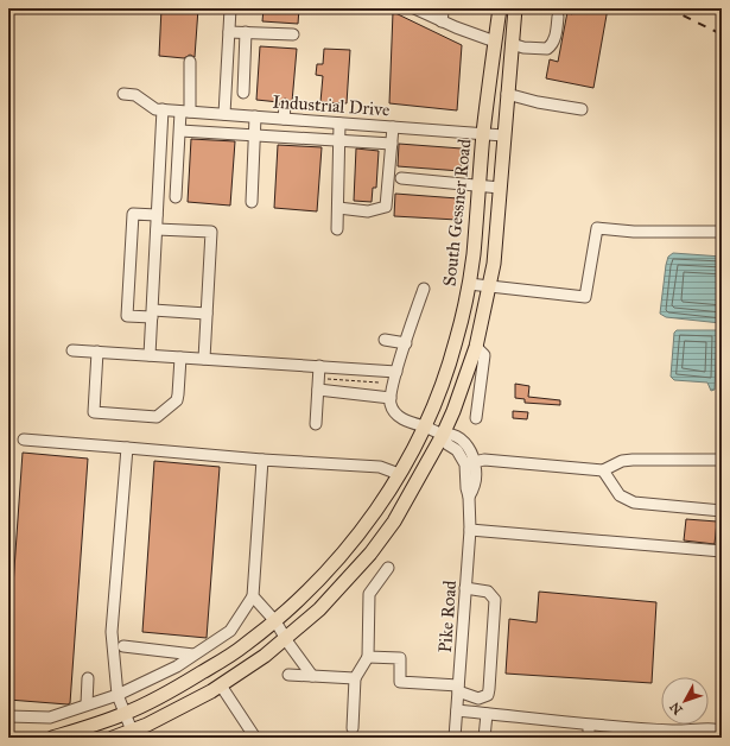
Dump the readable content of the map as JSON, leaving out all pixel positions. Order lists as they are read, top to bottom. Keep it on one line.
{"streets":{"main road":["South Gessner Road"],"street":["Industrial Drive","Pike Road"]},"crossings":[["Industrial Drive","South Gessner Road"]],"north":"bottom left"}
